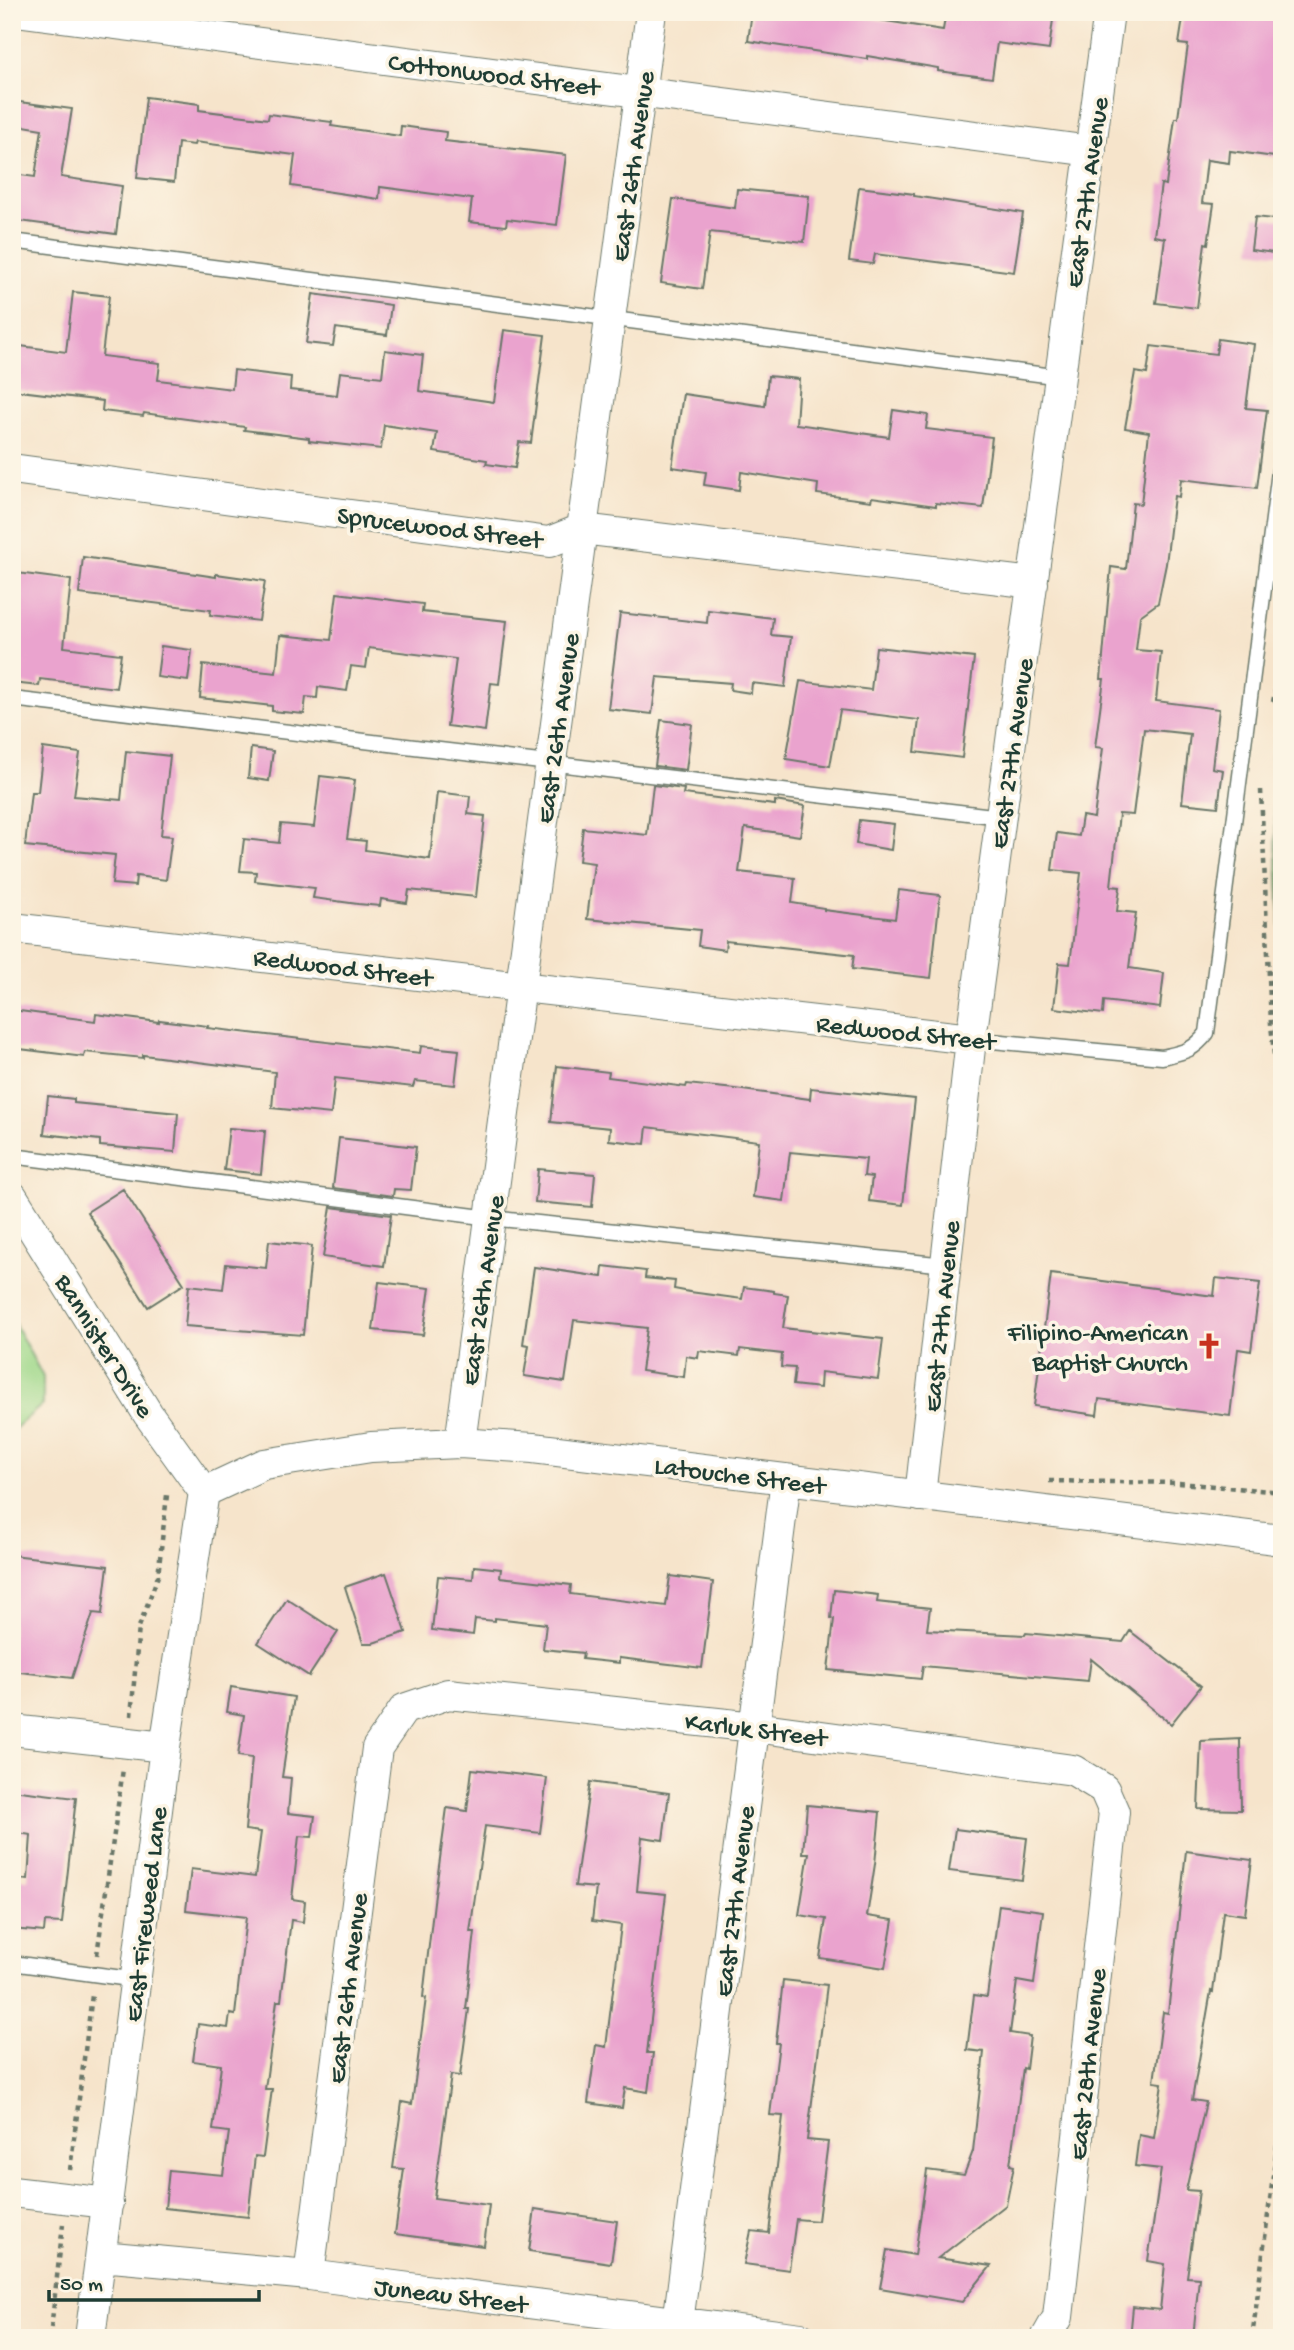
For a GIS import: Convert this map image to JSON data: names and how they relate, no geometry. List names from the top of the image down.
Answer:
{
  "streets": {
    "street": [
      "Cottonwood Street",
      "East 26th Avenue",
      "East 27th Avenue",
      "Sprucewood Street",
      "Redwood Street",
      "Bannister Drive",
      "Latouche Street",
      "Karluk Street",
      "East Fireweed Lane",
      "East 28th Avenue",
      "Juneau Street"
    ]
  },
  "crossings": [
    ["Cottonwood Street", "East 26th Avenue"],
    ["Cottonwood Street", "East 27th Avenue"],
    ["East 26th Avenue", "Sprucewood Street"],
    ["East 26th Avenue", "Redwood Street"],
    ["East 26th Avenue", "Latouche Street"],
    ["East 26th Avenue", "Karluk Street"],
    ["East 26th Avenue", "Juneau Street"],
    ["East 27th Avenue", "Sprucewood Street"],
    ["East 27th Avenue", "Redwood Street"],
    ["East 27th Avenue", "Latouche Street"],
    ["East 27th Avenue", "Karluk Street"],
    ["East 27th Avenue", "Juneau Street"],
    ["Bannister Drive", "Latouche Street"],
    ["Bannister Drive", "East Fireweed Lane"],
    ["Latouche Street", "East Fireweed Lane"],
    ["Karluk Street", "East 28th Avenue"],
    ["East Fireweed Lane", "Juneau Street"]
  ],
  "places": {
    "church": ["Filipino-American Baptist Church"]
  },
  "scale_bar": "50 m"
}
